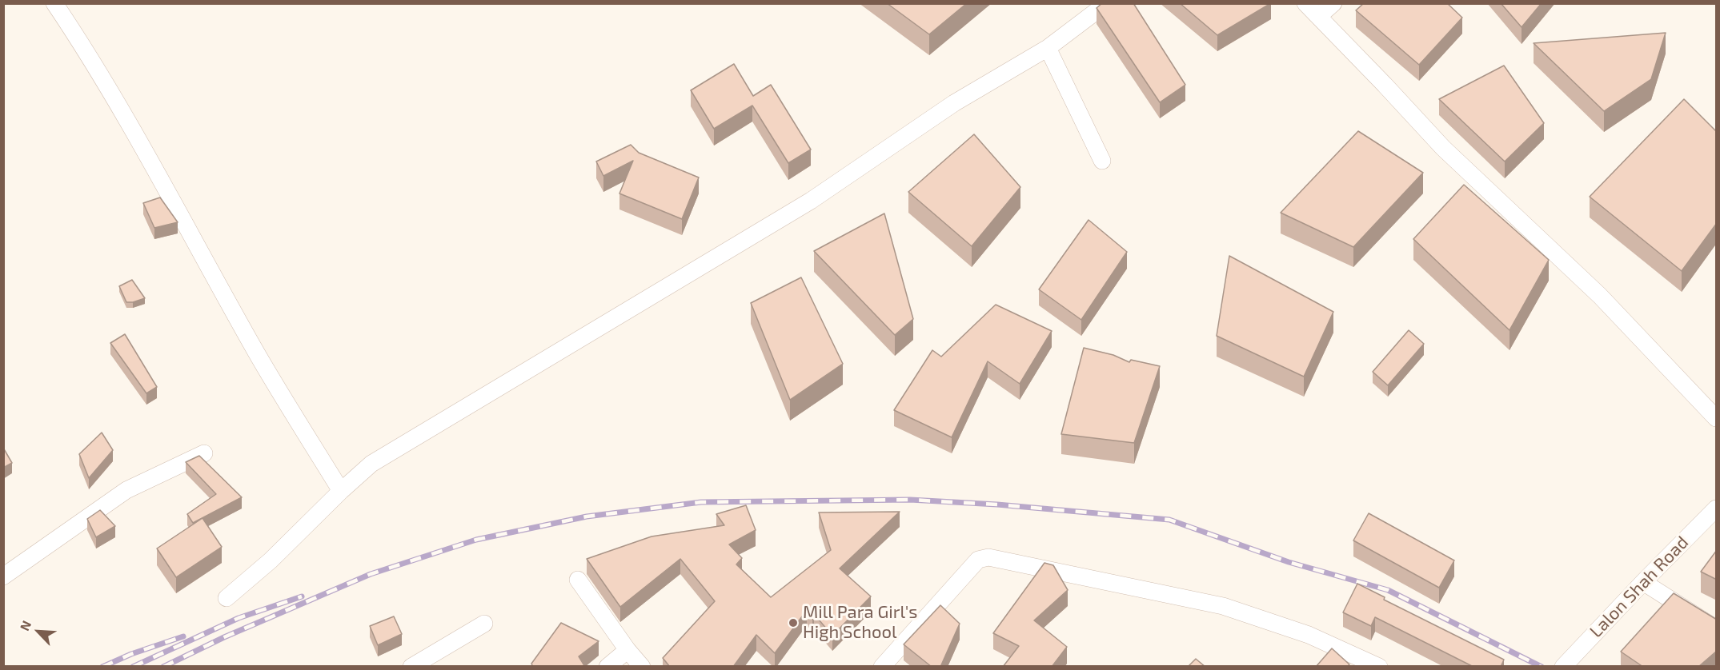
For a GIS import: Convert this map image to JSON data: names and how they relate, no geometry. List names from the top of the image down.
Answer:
{
  "streets": {
    "street": ["Lalon Shah Road"]
  },
  "places": ["Mill Para Girl's High School"],
  "north": "top left"
}
